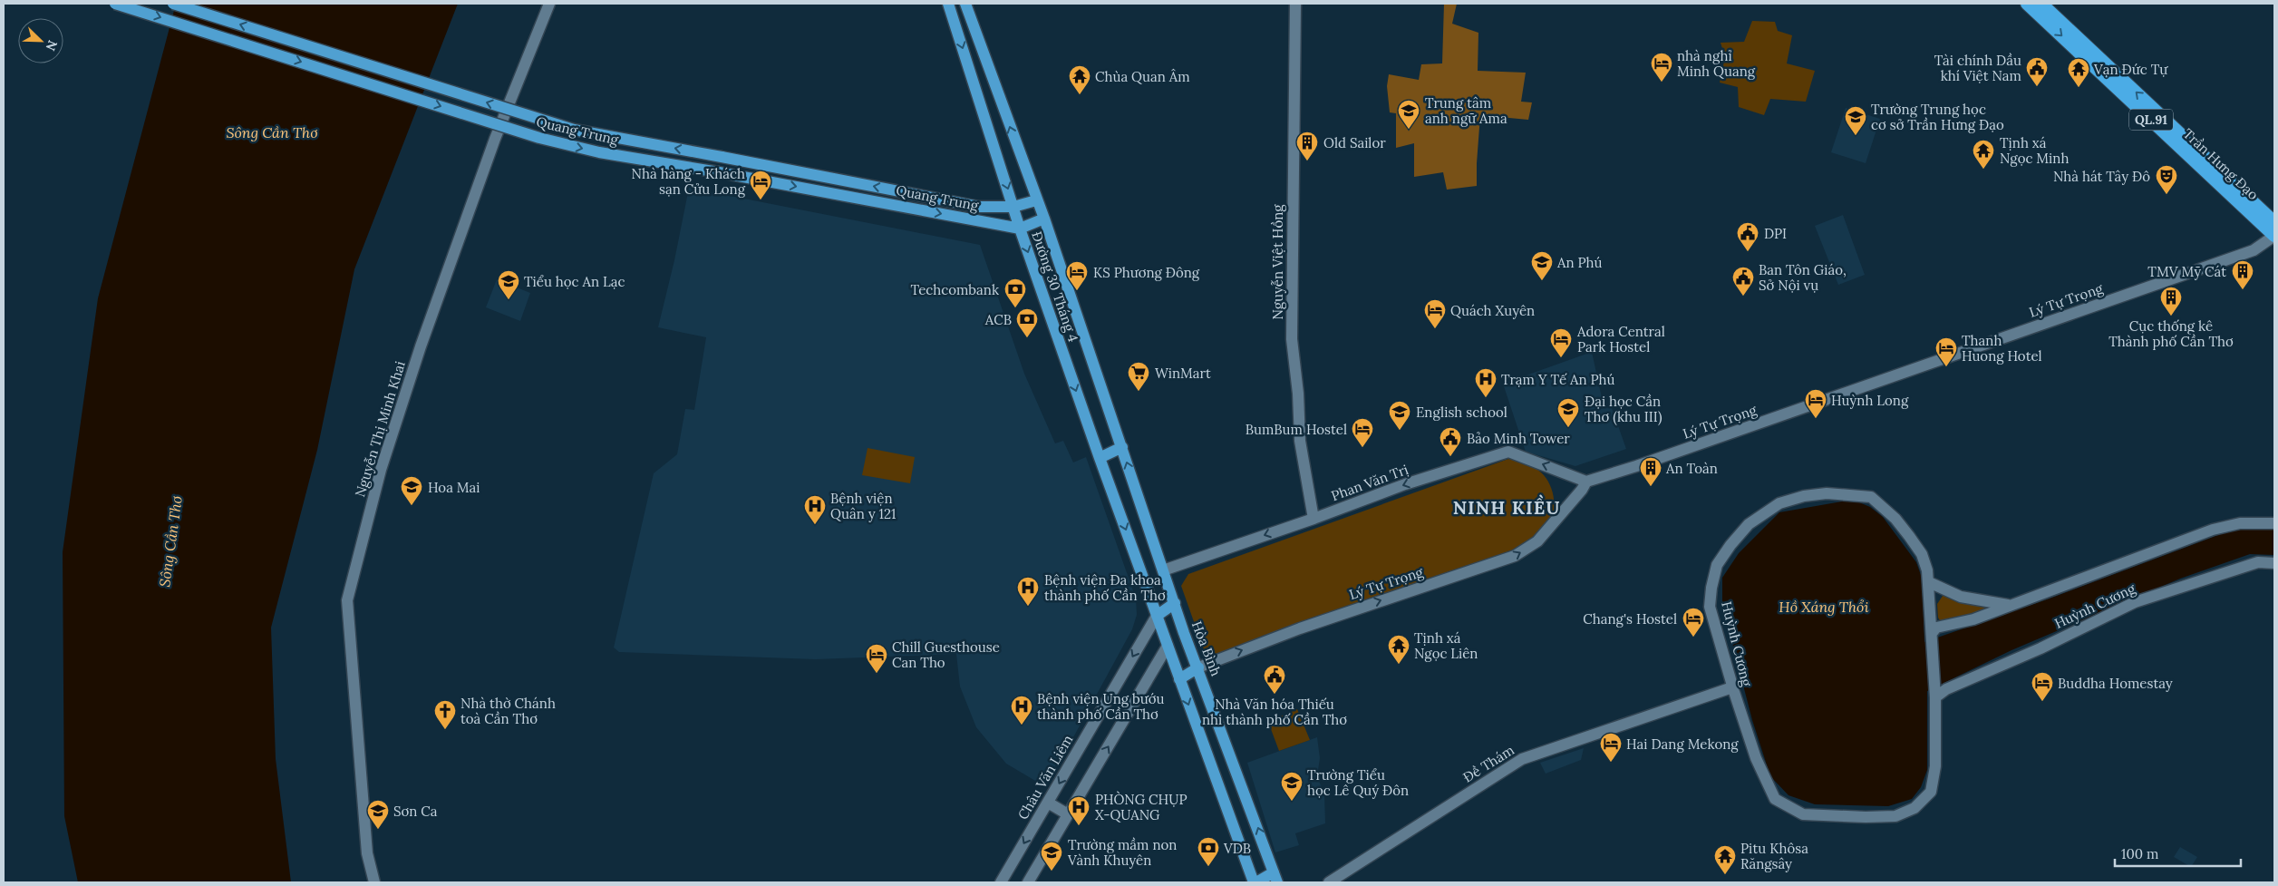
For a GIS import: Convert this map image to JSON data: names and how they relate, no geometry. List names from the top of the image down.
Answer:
{
  "streets": {
    "highway": ["QL.91", "Trần Hưng Đạo"],
    "main road": ["Quang Trung", "Đường 30 Tháng 4", "Hòa Bình"],
    "street": [
      "Nguyễn Việt Hồng",
      "Lý Tự Trọng",
      "Nguyễn Thị Minh Khai",
      "Phan Văn Trị",
      "Huỳnh Cương",
      "Đề Thám",
      "Châu Văn Liêm"
    ]
  },
  "crossings": [
    ["Quang Trung", "Đường 30 Tháng 4"],
    ["Trần Hưng Đạo", "Lý Tự Trọng"],
    ["Nguyễn Việt Hồng", "Phan Văn Trị"],
    ["Đường 30 Tháng 4", "Hòa Bình"],
    ["Lý Tự Trọng", "Phan Văn Trị"],
    ["Lý Tự Trọng", "Hòa Bình"],
    ["Phan Văn Trị", "Hòa Bình"],
    ["Huỳnh Cương", "Đề Thám"]
  ],
  "one_way": ["Lý Tự Trọng", "Phan Văn Trị"],
  "districts": ["NINH KIỀU"],
  "water": ["Sông Cần Thơ", "Hồ Xáng Thổi"],
  "places": {
    "hotel": [
      "nhà nghỉ Minh Quang",
      "Nhà hàng - Khách sạn Cửu Long",
      "KS Phương Đông",
      "Quách Xuyên",
      "Adora Central Park Hostel",
      "Thanh Huong Hotel",
      "Huỳnh Long",
      "BumBum Hostel",
      "Chang's Hostel",
      "Chill Guesthouse Can Tho",
      "Buddha Homestay",
      "Hai Dang Mekong"
    ],
    "public building": [
      "Tài chính Dầu khí Việt Nam",
      "DPI",
      "Ban Tôn Giáo, Sở Nội vụ",
      "Bảo Minh Tower",
      "Nhà Văn hóa Thiếu nhi thành phố Cần Thơ"
    ],
    "temple": [
      "Vạn Đức Tự",
      "Chùa Quan Âm",
      "Tịnh xá Ngọc Minh",
      "Tịnh xá Ngọc Liên",
      "Pitu Khôsa Răngsây"
    ],
    "school or university": [
      "Trung tâm anh ngữ Ama",
      "Trường Trung học cơ sở Trần Hưng Đạo",
      "An Phú",
      "Tiểu học An Lạc",
      "Đại học Cần Thơ (khu III)",
      "English school",
      "Hoa Mai",
      "Trường Tiểu học Lê Quý Đôn",
      "Sơn Ca",
      "Trường mầm non Vành Khuyên"
    ],
    "building": [
      "Old Sailor",
      "TMV Mỹ Cát",
      "Cục thống kê Thành phố Cần Thơ",
      "An Toàn"
    ],
    "theatre": ["Nhà hát Tây Đô"],
    "bank": ["Techcombank", "ACB", "VDB"],
    "supermarket": ["WinMart"],
    "hospital": [
      "Trạm Y Tế An Phú",
      "Bệnh viện Quân y 121",
      "Bệnh viện Đa khoa thành phố Cần Thơ",
      "Bệnh viện Ung bướu thành phố Cần Thơ",
      "PHÒNG CHỤP X-QUANG"
    ],
    "church": ["Nhà thờ Chánh toà Cần Thơ"]
  },
  "scale_bar": "100 m",
  "north": "bottom right"
}
